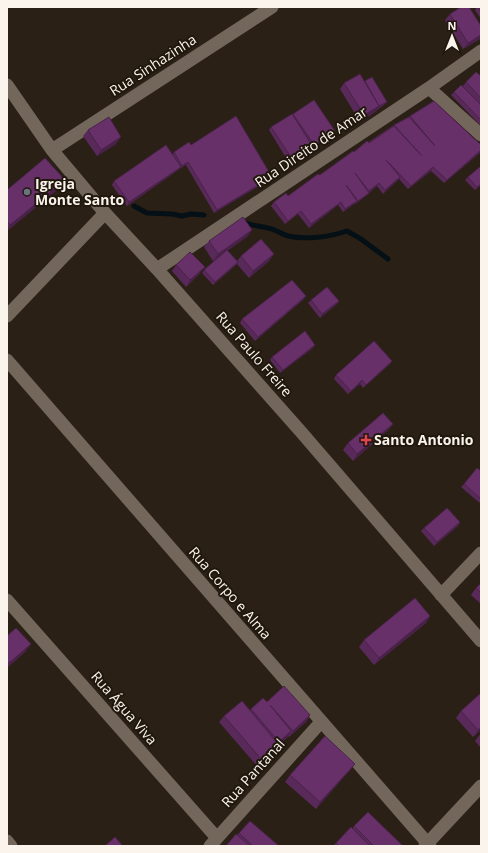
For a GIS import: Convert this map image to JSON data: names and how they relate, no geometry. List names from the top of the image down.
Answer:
{
  "streets": {
    "street": [
      "Rua Sinhazinha",
      "Rua Direito de Amar",
      "Rua Paulo Freire",
      "Rua Corpo e Alma",
      "Rua Água Viva",
      "Rua Pantanal"
    ]
  },
  "crossings": [
    ["Rua Sinhazinha", "Rua Paulo Freire"],
    ["Rua Direito de Amar", "Rua Paulo Freire"],
    ["Rua Corpo e Alma", "Rua Pantanal"],
    ["Rua Água Viva", "Rua Pantanal"]
  ],
  "places": {
    "other": ["Igreja Monte Santo"],
    "health": ["Santo Antonio"]
  },
  "north": "top"
}
